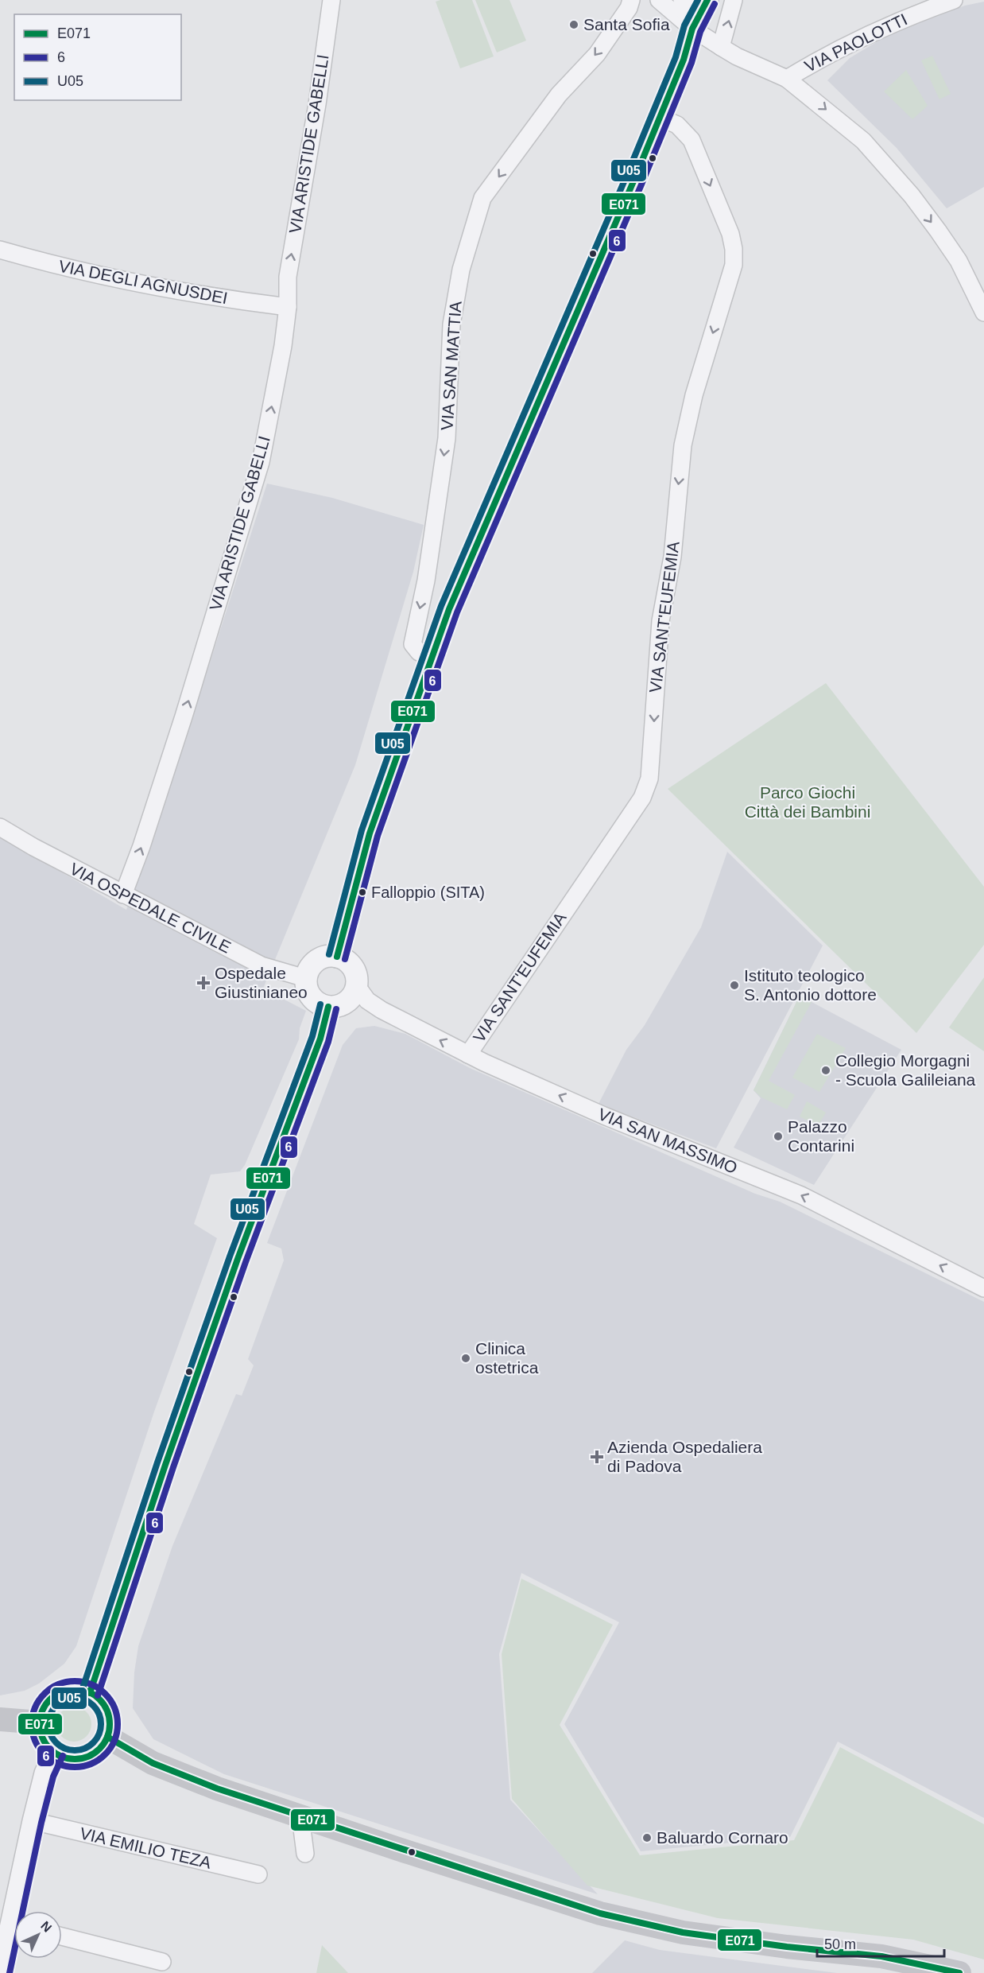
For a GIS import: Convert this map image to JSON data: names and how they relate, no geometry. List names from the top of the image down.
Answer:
{
  "streets": {
    "street": [
      "VIA PAOLOTTI",
      "VIA ARISTIDE GABELLI",
      "VIA DEGLI AGNUSDEI",
      "VIA SAN MATTIA",
      "VIA SANT'EUFEMIA",
      "VIA OSPEDALE CIVILE",
      "VIA SAN MASSIMO",
      "VIA EMILIO TEZA"
    ]
  },
  "crossings": [
    ["VIA ARISTIDE GABELLI", "VIA DEGLI AGNUSDEI"],
    ["VIA ARISTIDE GABELLI", "VIA OSPEDALE CIVILE"],
    ["VIA SANT'EUFEMIA", "VIA SAN MASSIMO"],
    ["VIA OSPEDALE CIVILE", "VIA SAN MASSIMO"]
  ],
  "one_way": ["VIA ARISTIDE GABELLI", "VIA SANT'EUFEMIA", "VIA SAN MASSIMO"],
  "parks": ["Parco Giochi Città dei Bambini"],
  "places": {
    "other": [
      "Santa Sofia",
      "Falloppio (SITA)",
      "Istituto teologico S. Antonio dottore",
      "Collegio Morgagni - Scuola Galileiana",
      "Palazzo Contarini",
      "Clinica ostetrica",
      "Baluardo Cornaro"
    ],
    "health": ["Ospedale Giustinianeo", "Azienda Ospedaliera di Padova"]
  },
  "lines": ["transit line E071", "transit line U05", "transit line 6"],
  "legend": ["E071", "6", "U05"],
  "scale_bar": "50 m",
  "north": "top right"
}
